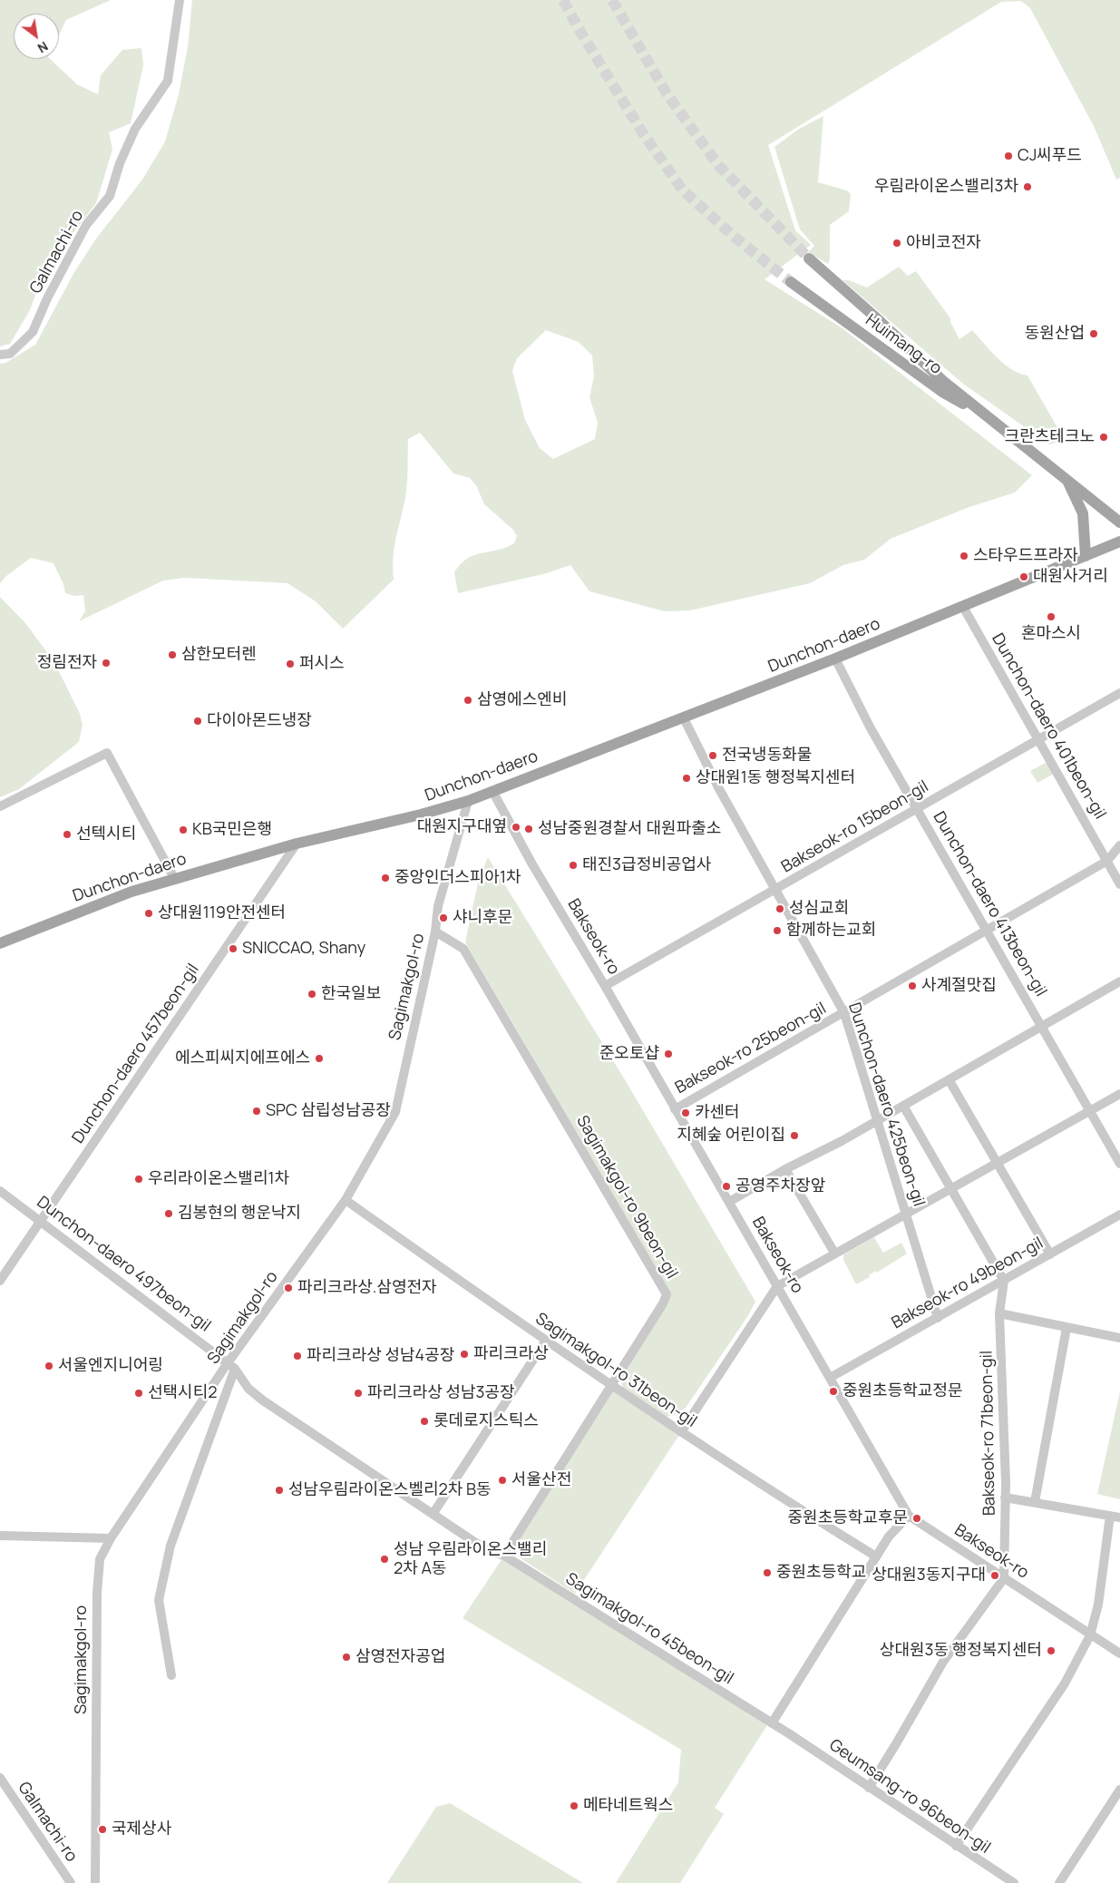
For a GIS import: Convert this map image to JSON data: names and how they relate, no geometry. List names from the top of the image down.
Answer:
{
  "streets": {
    "main road": ["Huimang-ro", "Dunchon-daero"],
    "street": [
      "Galmachi-ro",
      "Dunchon-daero 401beon-gil",
      "Bakseok-ro 15beon-gil",
      "Dunchon-daero 413beon-gil",
      "Bakseok-ro",
      "Sagimakgol-ro",
      "Bakseok-ro 25beon-gil",
      "Dunchon-daero 457beon-gil",
      "Dunchon-daero 425beon-gil",
      "Sagimakgol-ro 9beon-gil",
      "Dunchon-daero 497beon-gil",
      "Bakseok-ro 49beon-gil",
      "Sagimakgol-ro 31beon-gil",
      "Bakseok-ro 71beon-gil",
      "Sagimakgol-ro 45beon-gil",
      "Geumsang-ro 96beon-gil"
    ]
  },
  "crossings": [
    ["Dunchon-daero", "Dunchon-daero 401beon-gil"],
    ["Dunchon-daero", "Dunchon-daero 413beon-gil"],
    ["Dunchon-daero", "Bakseok-ro"],
    ["Dunchon-daero", "Sagimakgol-ro"],
    ["Dunchon-daero", "Dunchon-daero 457beon-gil"],
    ["Dunchon-daero", "Dunchon-daero 425beon-gil"],
    ["Dunchon-daero 401beon-gil", "Bakseok-ro 15beon-gil"],
    ["Dunchon-daero 401beon-gil", "Bakseok-ro 25beon-gil"],
    ["Bakseok-ro 15beon-gil", "Dunchon-daero 413beon-gil"],
    ["Bakseok-ro 15beon-gil", "Bakseok-ro"],
    ["Bakseok-ro 15beon-gil", "Dunchon-daero 425beon-gil"],
    ["Dunchon-daero 413beon-gil", "Bakseok-ro 25beon-gil"],
    ["Bakseok-ro", "Bakseok-ro 25beon-gil"],
    ["Bakseok-ro", "Bakseok-ro 49beon-gil"],
    ["Bakseok-ro", "Bakseok-ro 71beon-gil"],
    ["Sagimakgol-ro", "Sagimakgol-ro 9beon-gil"],
    ["Sagimakgol-ro", "Dunchon-daero 497beon-gil"],
    ["Sagimakgol-ro", "Sagimakgol-ro 31beon-gil"],
    ["Sagimakgol-ro", "Sagimakgol-ro 45beon-gil"],
    ["Bakseok-ro 25beon-gil", "Dunchon-daero 425beon-gil"],
    ["Dunchon-daero 457beon-gil", "Dunchon-daero 497beon-gil"],
    ["Dunchon-daero 425beon-gil", "Bakseok-ro 49beon-gil"],
    ["Sagimakgol-ro 9beon-gil", "Sagimakgol-ro 31beon-gil"],
    ["Sagimakgol-ro 9beon-gil", "Sagimakgol-ro 45beon-gil"],
    ["Dunchon-daero 497beon-gil", "Sagimakgol-ro 45beon-gil"],
    ["Bakseok-ro 49beon-gil", "Bakseok-ro 71beon-gil"],
    ["Sagimakgol-ro 45beon-gil", "Geumsang-ro 96beon-gil"]
  ],
  "places": [
    "CJ씨푸드",
    "우림라이온스밸리3차",
    "아비코전자",
    "동원산업",
    "크란츠테크노",
    "스타우드프라자",
    "대원사거리",
    "혼마스시",
    "삼한모터렌",
    "정림전자",
    "퍼시스",
    "삼영에스엔비",
    "다이아몬드냉장",
    "전국냉동화물",
    "상대원1동 행정복지센터",
    "대원지구대옆",
    "성남중원경찰서 대원파출소",
    "KB국민은행",
    "선텍시티",
    "태진3급정비공업사",
    "중앙인더스피아1차",
    "성심교회",
    "상대원119안전센터",
    "샤니후문",
    "함께하는교회",
    "SNICCAO, Shany",
    "사계절맛집",
    "한국일보",
    "준오토샵",
    "에스피씨지에프에스",
    "SPC 삼립성남공장",
    "카센터",
    "지혜숲 어린이집",
    "우리라이온스밸리1차",
    "공영주차장앞",
    "김봉현의 행운낙지",
    "파리크라상.삼영전자",
    "파리크라상",
    "파리크라상 성남4공장",
    "서울엔지니어링",
    "중원초등학교정문",
    "선택시티2",
    "파리크라상 성남3공장",
    "롯데로지스틱스",
    "서울산전",
    "성남우림라이온스벨리2차 B동",
    "중원초등학교후문",
    "성남 우림라이온스밸리 2차 A동",
    "중원초등학교",
    "상대원3동지구대",
    "상대원3동 행정복지센터",
    "삼영전자공업",
    "메타네트웍스",
    "국제상사"
  ],
  "north": "bottom right"
}
